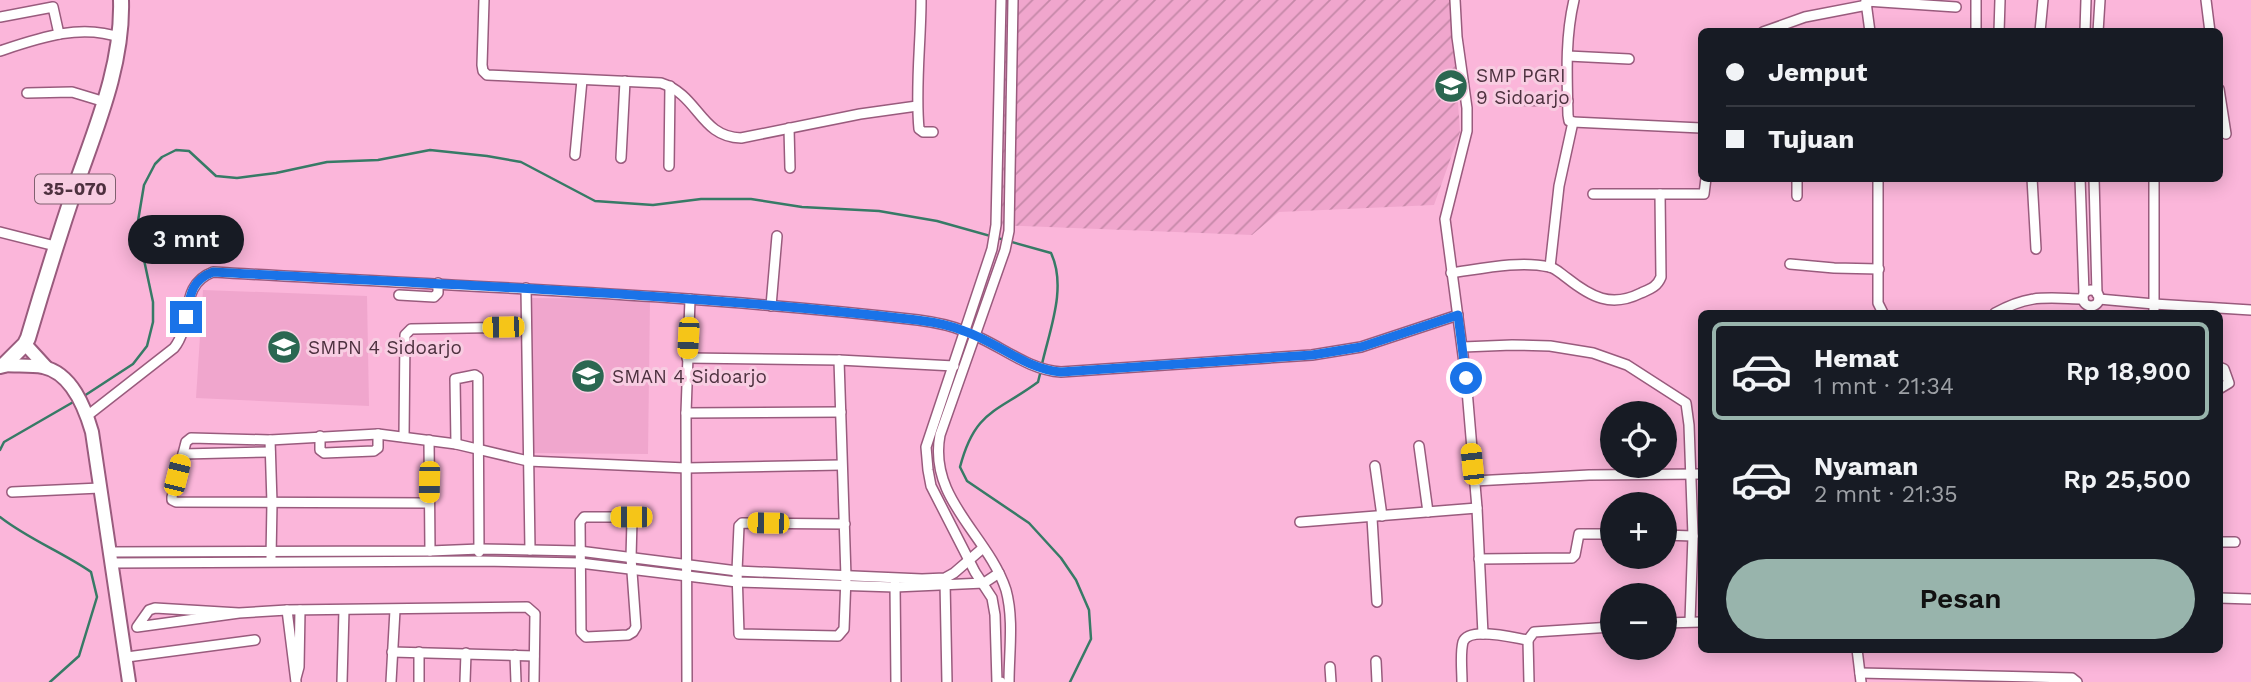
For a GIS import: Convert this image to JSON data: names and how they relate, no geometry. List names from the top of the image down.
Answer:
{
  "streets": {
    "main road": ["35-070"]
  },
  "places": {
    "school or university": ["SMP PGRI 9 Sidoarjo", "SMPN 4 Sidoarjo", "SMAN 4 Sidoarjo"]
  },
  "page": {
    "banner": ["Jemput", "Tujuan"],
    "bubble": "3 mnt",
    "list": [
      {
        "name": "Hemat",
        "note": "1 mnt · 21:34",
        "value": "Rp 18,900"
      },
      {
        "name": "Nyaman",
        "note": "2 mnt · 21:35",
        "value": "Rp 25,500"
      }
    ],
    "map_buttons": ["+", "−"],
    "buttons": "Pesan"
  }
}
